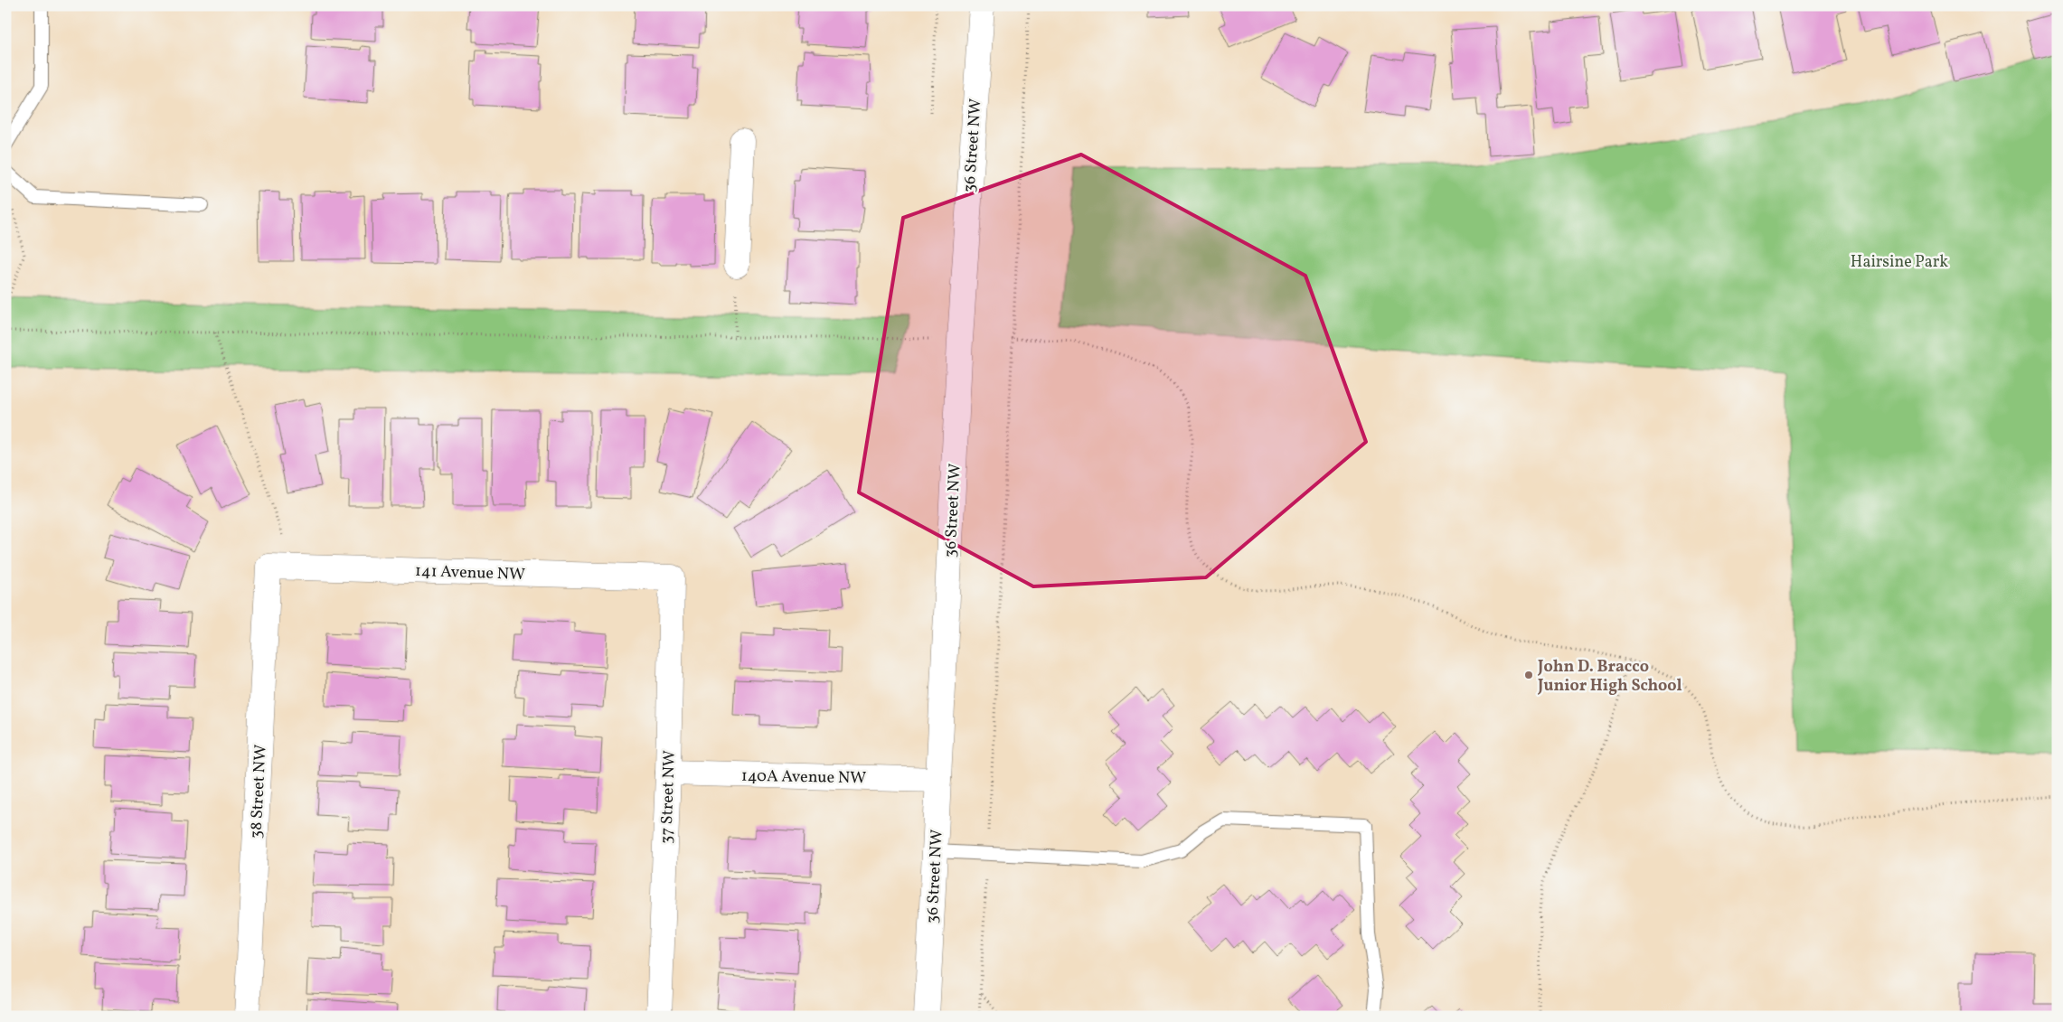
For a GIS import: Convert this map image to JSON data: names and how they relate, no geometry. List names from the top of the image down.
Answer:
{
  "streets": {
    "street": [
      "36 Street NW",
      "141 Avenue NW",
      "140A Avenue NW",
      "38 Street NW",
      "37 Street NW"
    ]
  },
  "crossings": [
    ["36 Street NW", "140A Avenue NW"],
    ["141 Avenue NW", "38 Street NW"],
    ["141 Avenue NW", "37 Street NW"],
    ["140A Avenue NW", "37 Street NW"]
  ],
  "parks": ["Hairsine Park"],
  "places": ["John D. Bracco Junior High School"]
}
